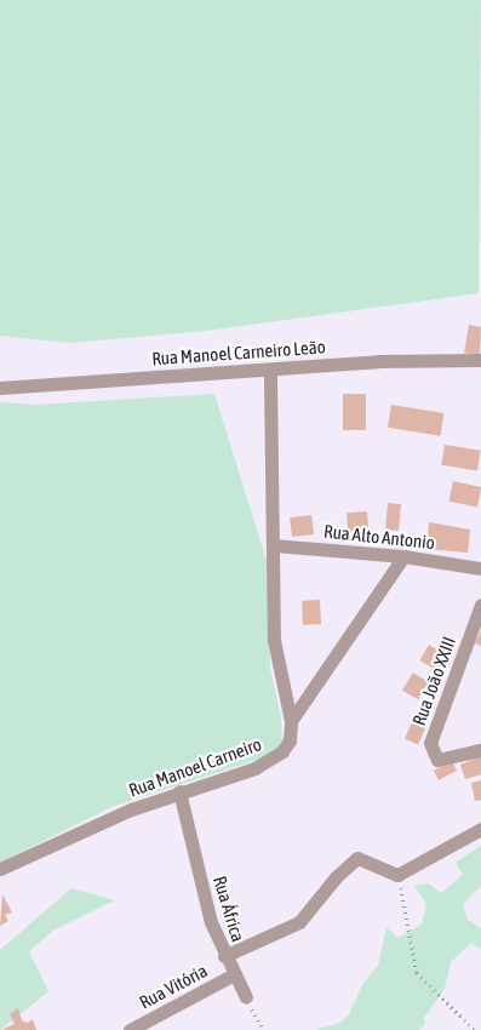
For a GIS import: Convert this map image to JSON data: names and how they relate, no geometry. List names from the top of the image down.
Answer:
{
  "streets": {
    "street": [
      "Rua Manoel Carneiro Leão",
      "Rua Alto Antonio",
      "Rua João XXIII",
      "Rua Manoel Carneiro",
      "Rua África",
      "Rua Vitória"
    ]
  },
  "crossings": [
    ["Rua Manoel Carneiro Leão", "Rua Manoel Carneiro"],
    ["Rua Alto Antonio", "Rua Manoel Carneiro"],
    ["Rua Manoel Carneiro", "Rua África"],
    ["Rua África", "Rua Vitória"]
  ]
}
